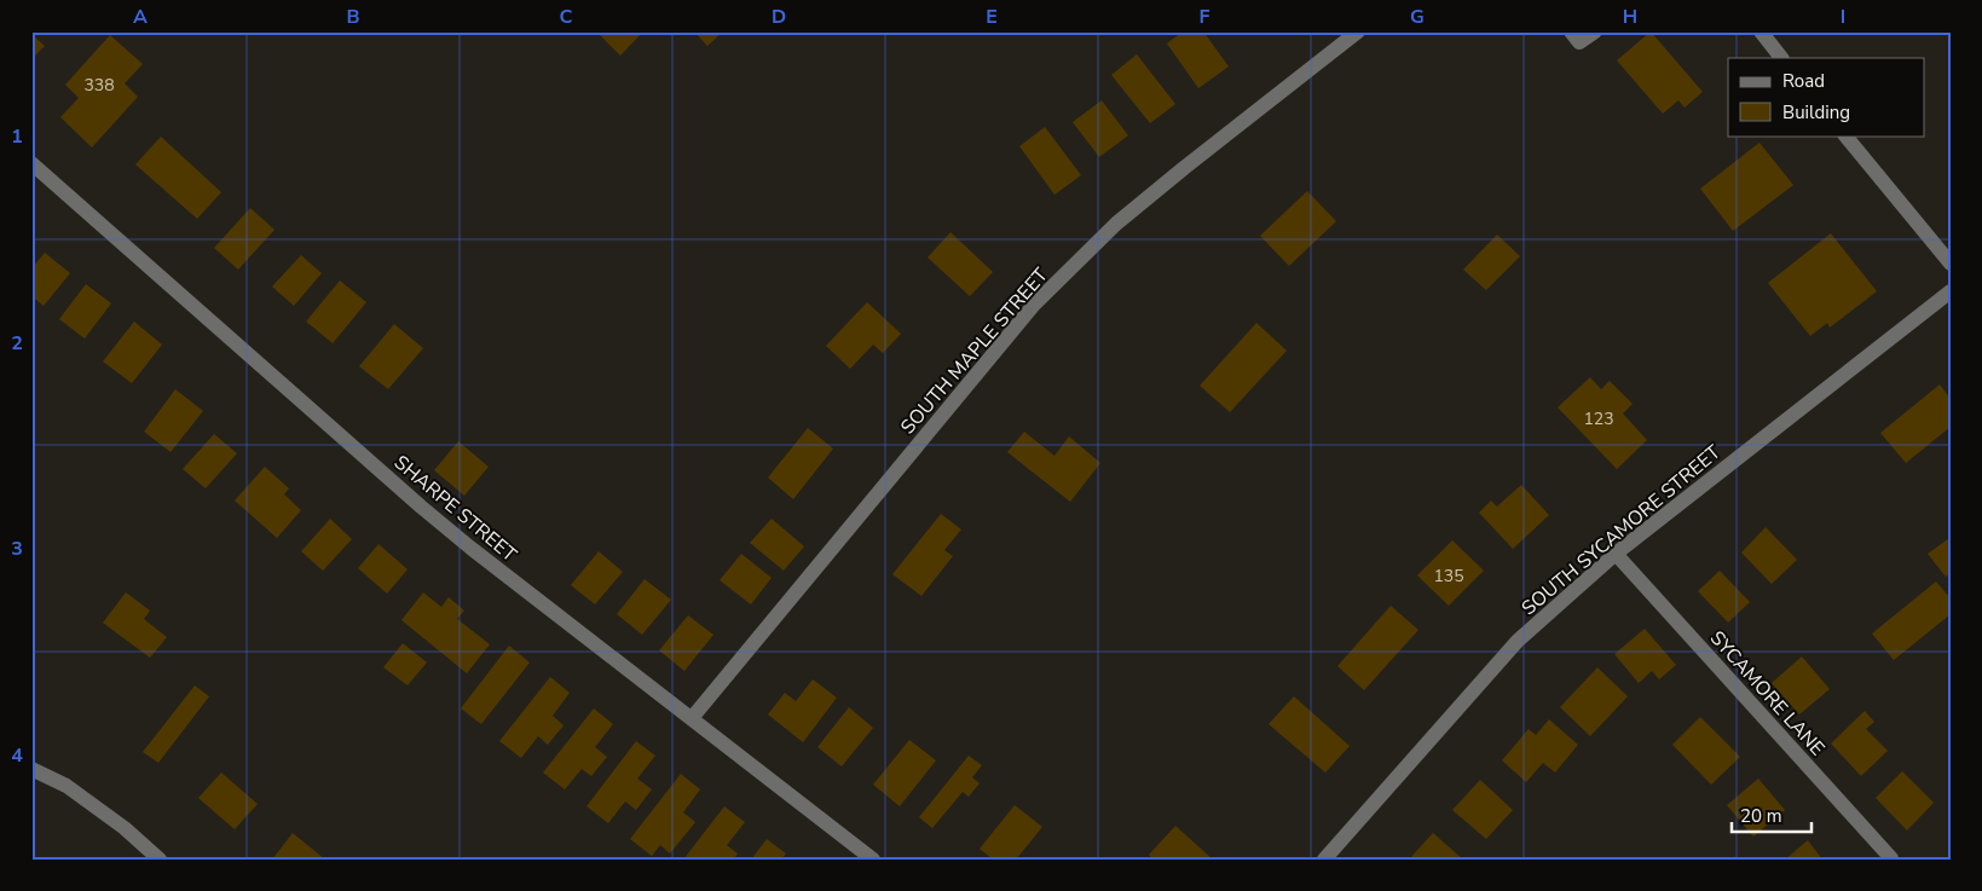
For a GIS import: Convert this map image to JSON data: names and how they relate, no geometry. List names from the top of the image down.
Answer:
{
  "streets": {
    "street": [
      "SOUTH MAPLE STREET",
      "SHARPE STREET",
      "SOUTH SYCAMORE STREET",
      "SYCAMORE LANE"
    ]
  },
  "crossings": [
    ["SOUTH MAPLE STREET", "SHARPE STREET"],
    ["SOUTH SYCAMORE STREET", "SYCAMORE LANE"]
  ],
  "house_numbers": ["338", "123", "135"],
  "legend": ["Road", "Building"],
  "scale_bar": "20 m",
  "grid": {
    "columns": [
      "A",
      "B",
      "C",
      "D",
      "E",
      "F",
      "G",
      "H",
      "I"
    ],
    "rows": [
      "1",
      "2",
      "3",
      "4"
    ]
  }
}
